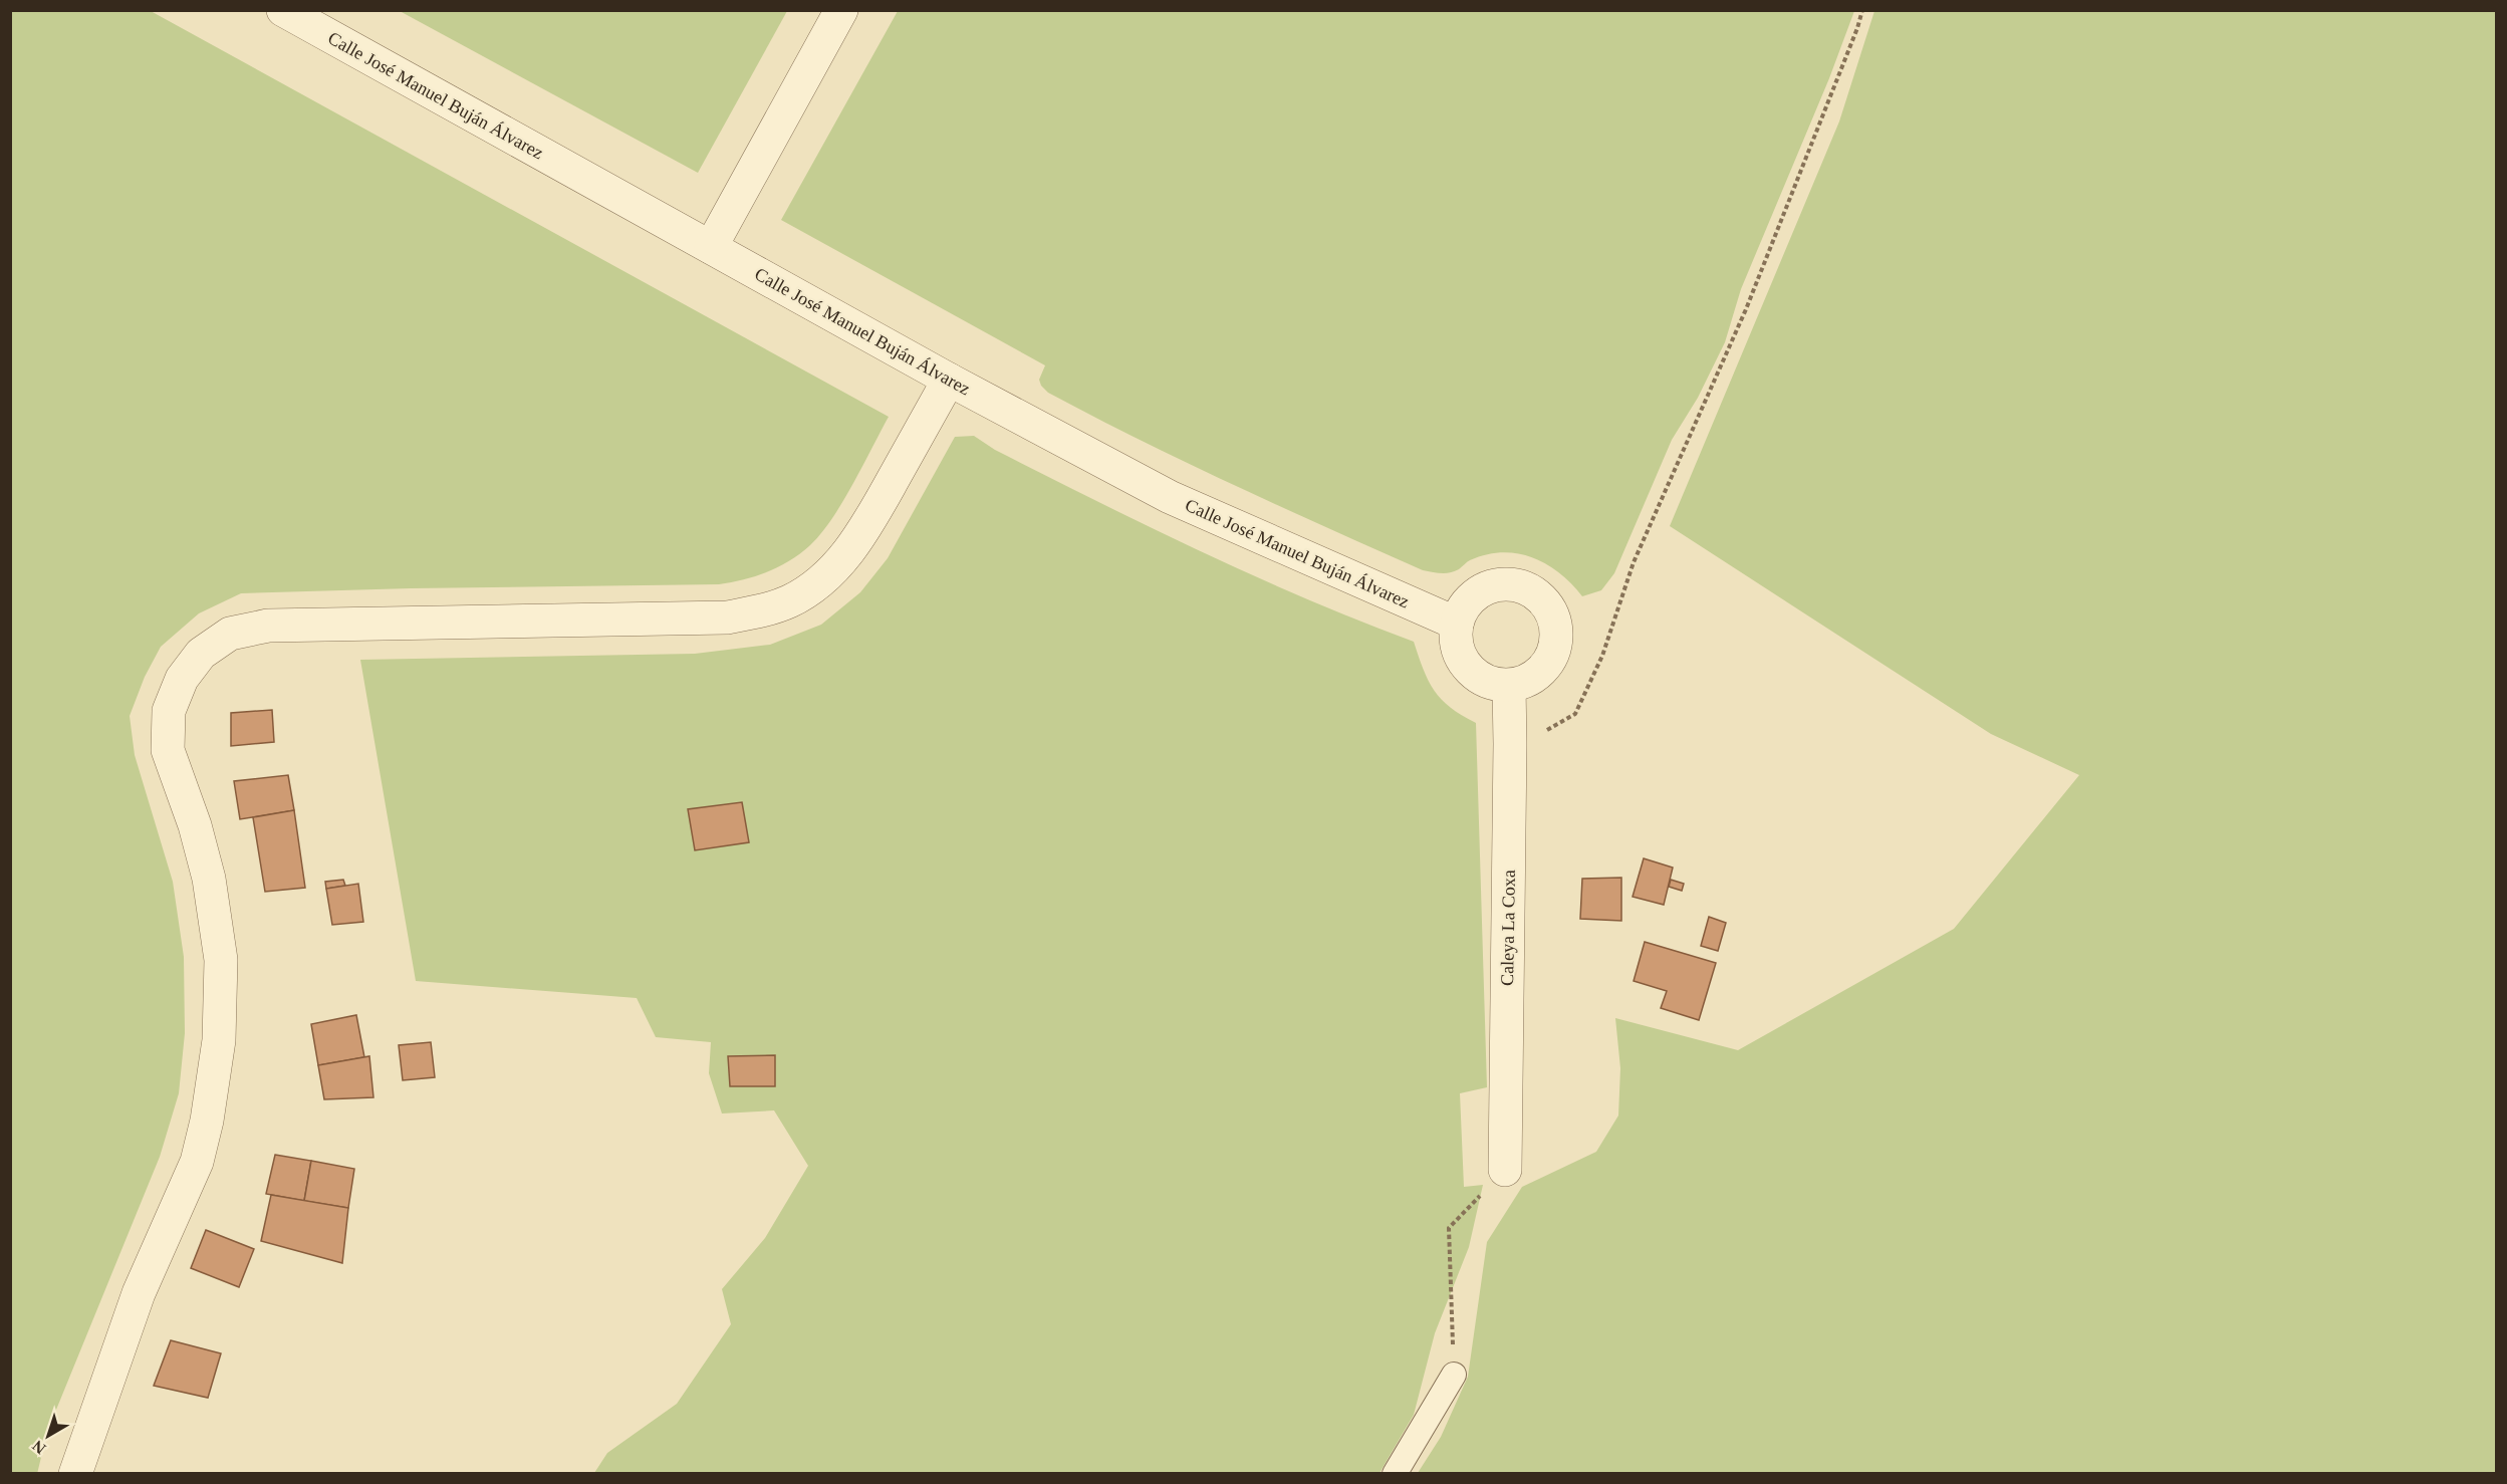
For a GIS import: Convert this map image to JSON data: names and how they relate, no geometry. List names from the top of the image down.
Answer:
{
  "streets": {
    "street": ["Calle José Manuel Buján Álvarez", "Caleya La Coxa"]
  },
  "crossings": [
    ["Calle José Manuel Buján Álvarez", "Caleya La Coxa"]
  ],
  "north": "bottom left"
}
